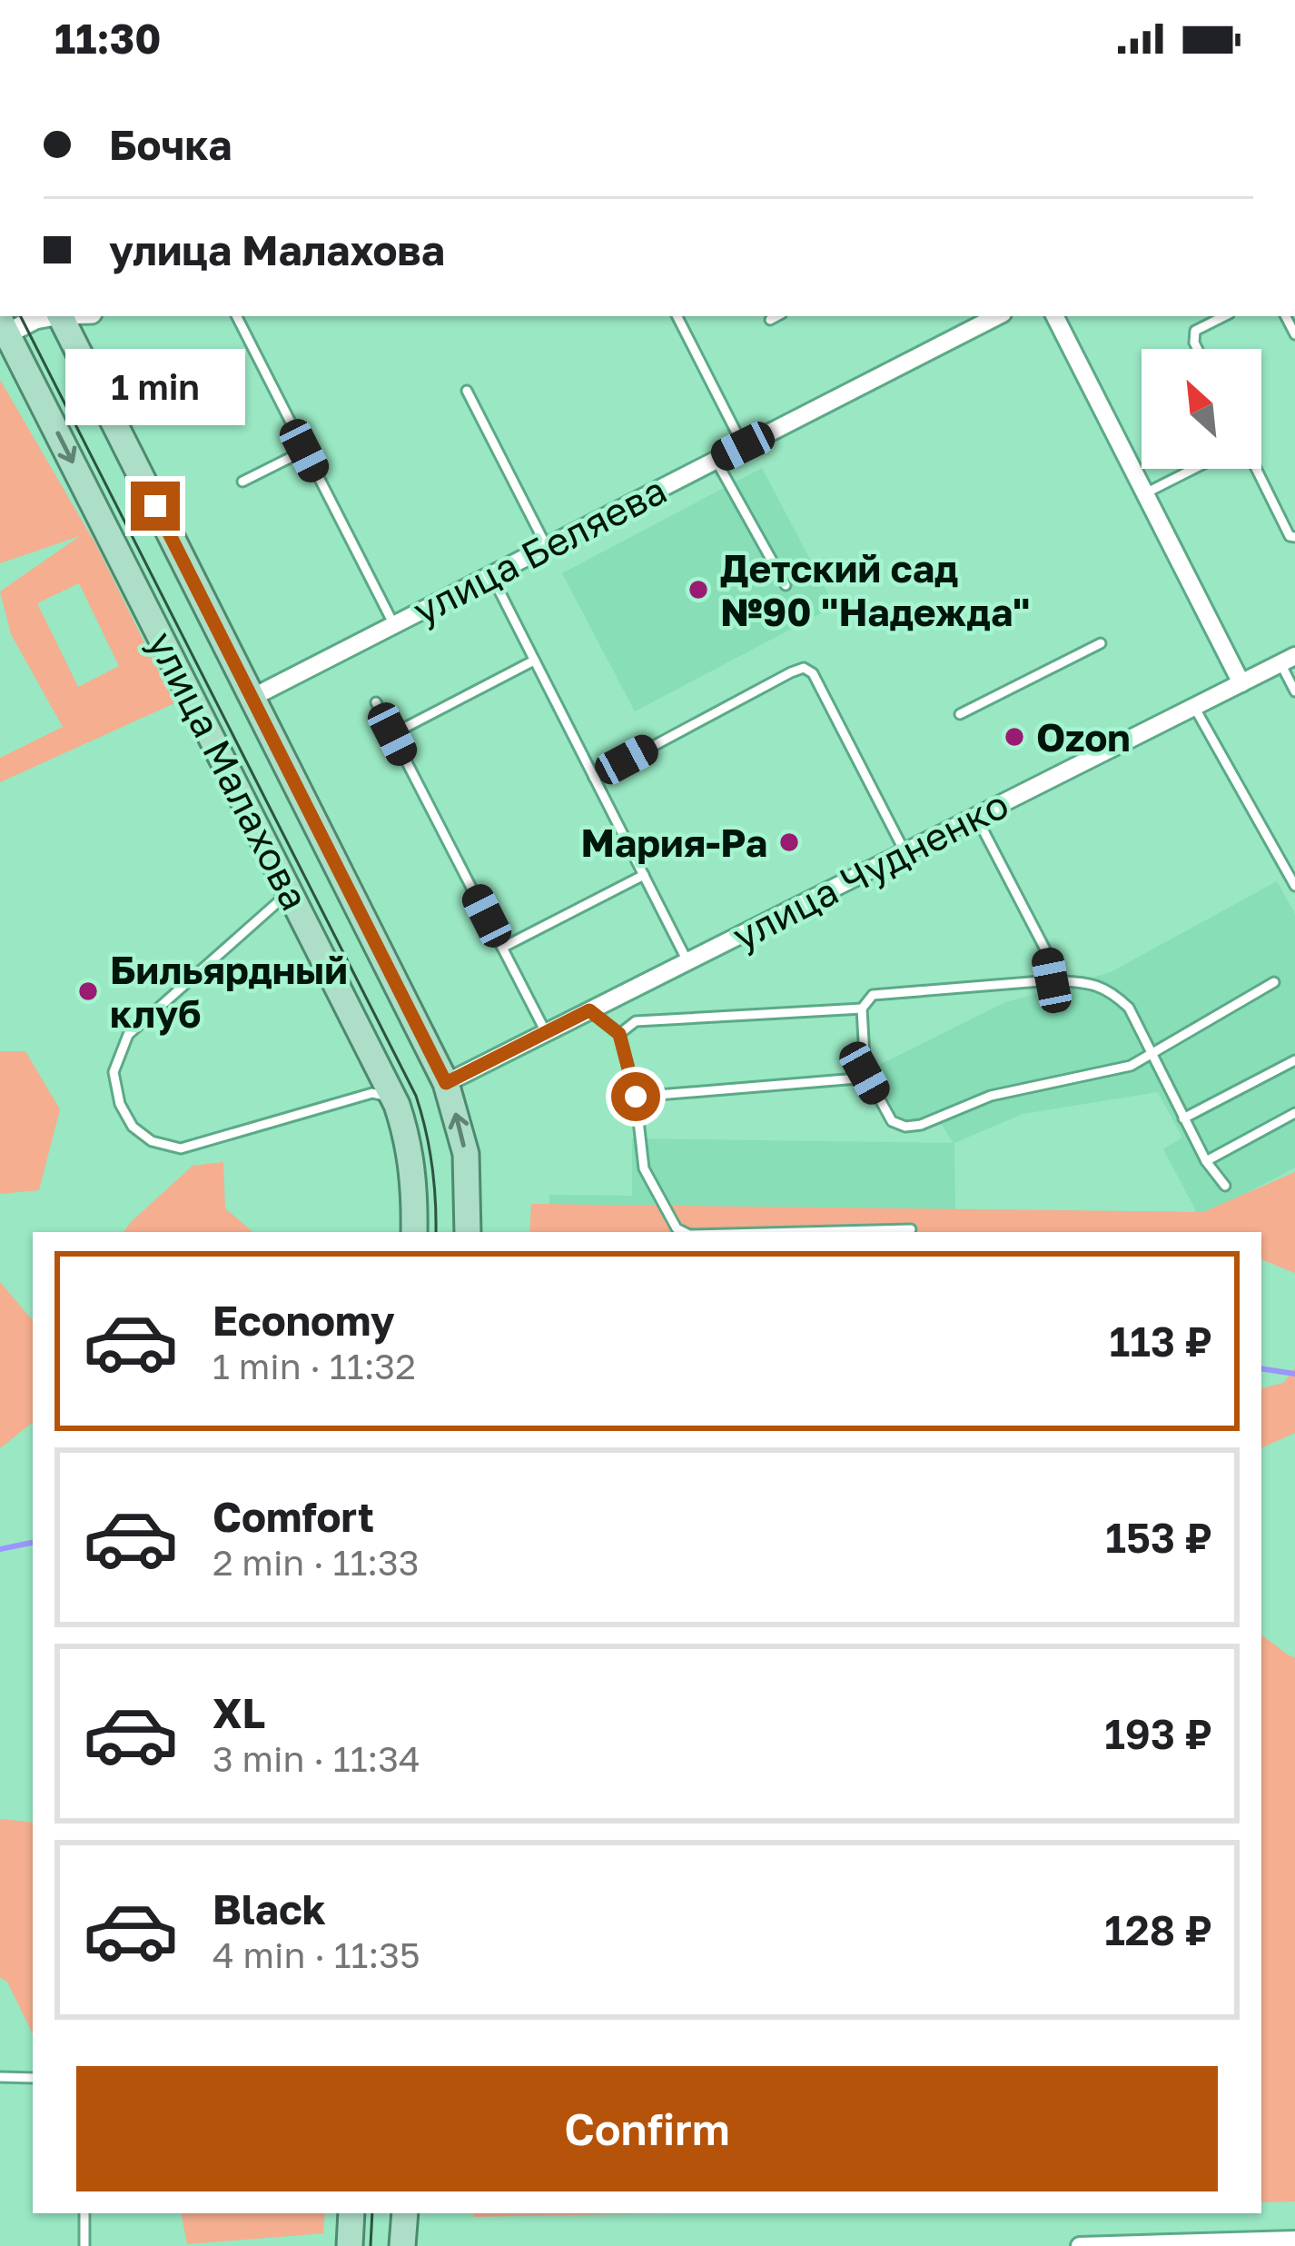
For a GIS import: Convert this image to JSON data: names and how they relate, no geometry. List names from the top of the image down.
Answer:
{
  "streets": {
    "main road": ["улица Малахова"],
    "street": ["улица Беляева", "улица Чудненко"]
  },
  "crossings": [
    ["улица Беляева", "улица Малахова"],
    ["улица Малахова", "улица Чудненко"]
  ],
  "places": [
    "Детский сад №90 \"Надежда\"",
    "Ozon",
    "Мария-Ра",
    "Бильярдный клуб"
  ],
  "north": "top left",
  "page": {
    "status": "11:30",
    "banner": ["Бочка", "улица Малахова"],
    "bubble": "1 min",
    "list": [
      {
        "name": "Economy",
        "note": "1 min · 11:32",
        "value": "113 ₽"
      },
      {
        "name": "Comfort",
        "note": "2 min · 11:33",
        "value": "153 ₽"
      },
      {
        "name": "XL",
        "note": "3 min · 11:34",
        "value": "193 ₽"
      },
      {
        "name": "Black",
        "note": "4 min · 11:35",
        "value": "128 ₽"
      }
    ],
    "buttons": "Confirm"
  }
}
